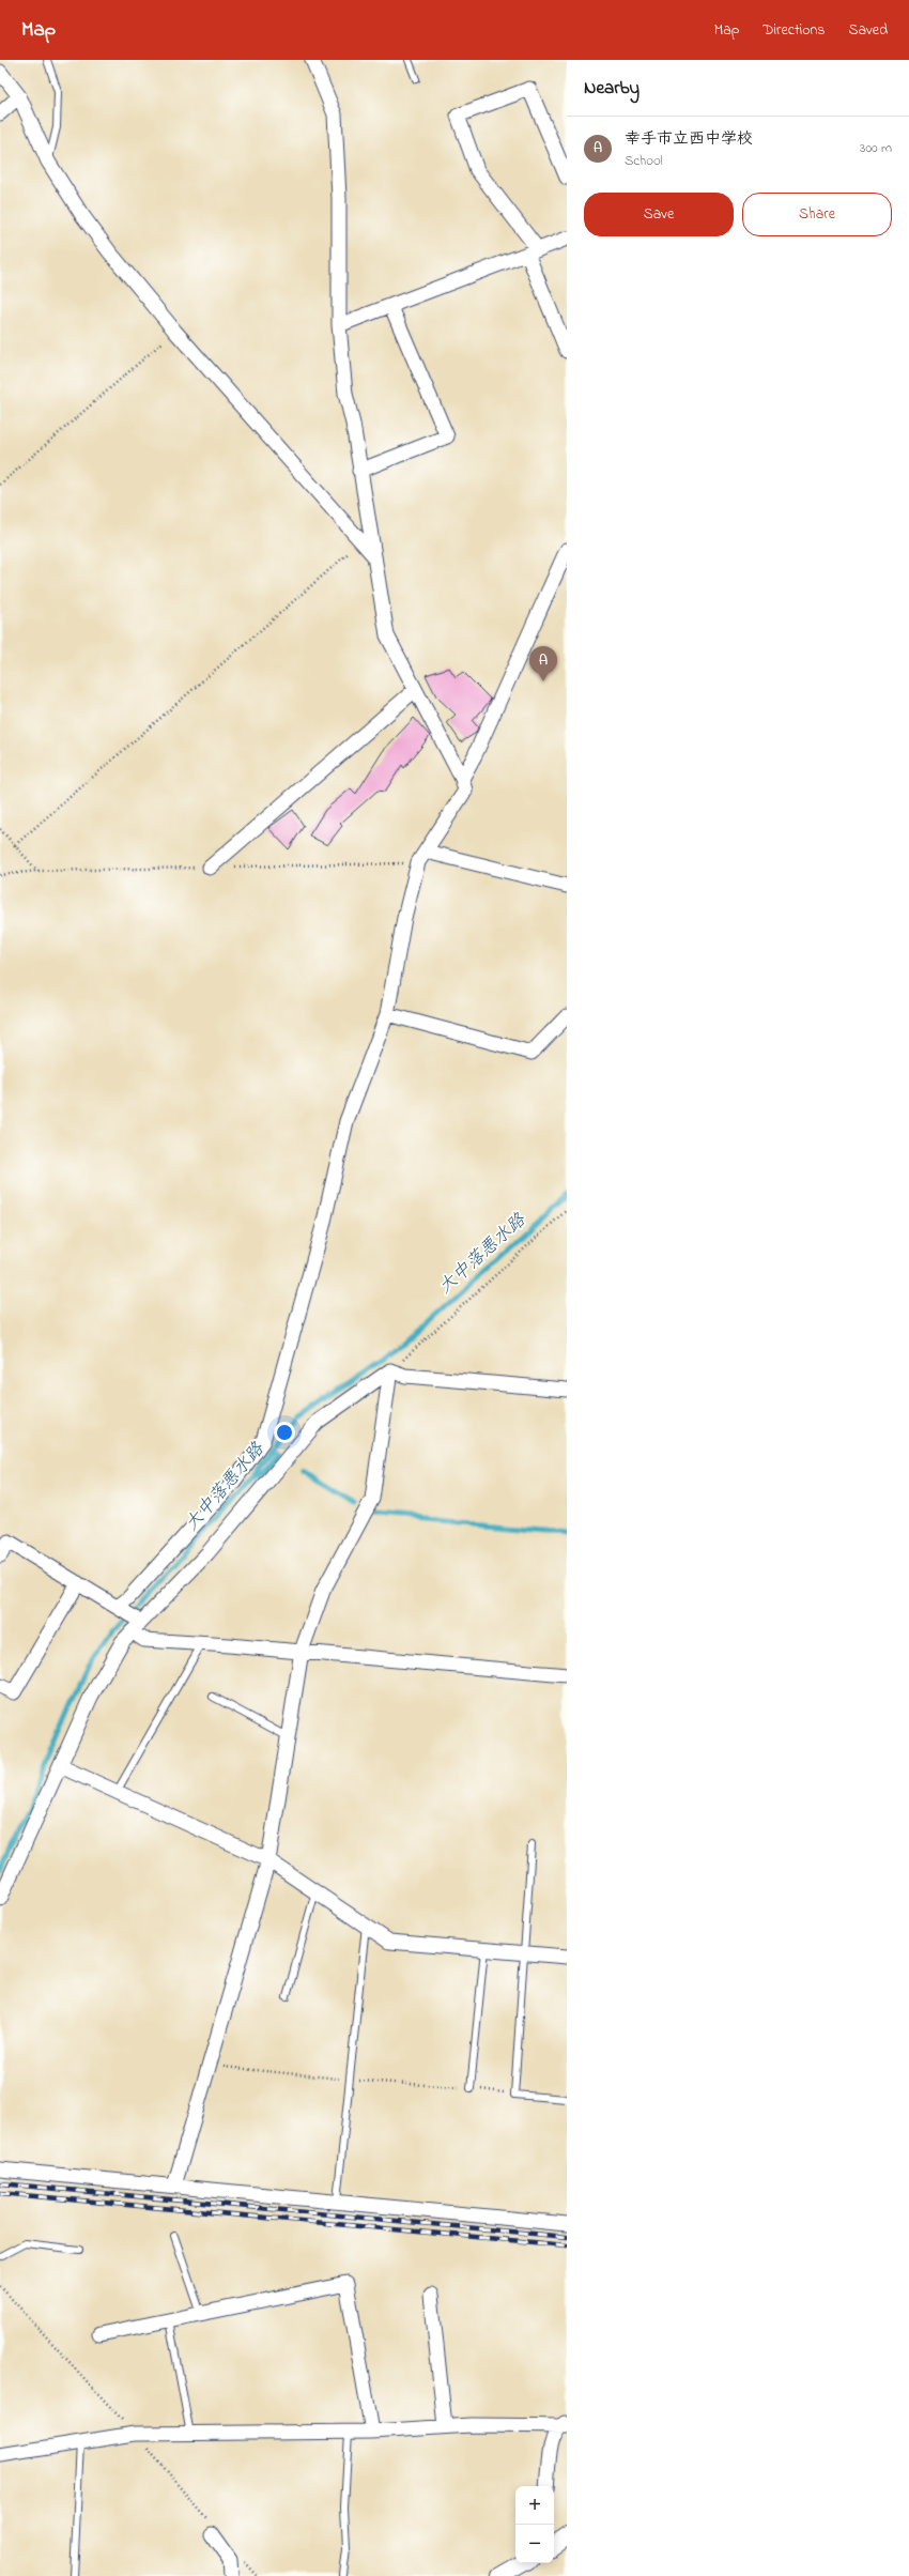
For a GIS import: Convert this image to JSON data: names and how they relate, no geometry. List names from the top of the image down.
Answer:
{
  "water": ["大中落悪水路"],
  "page": {
    "header": "Map",
    "nav": ["Map", "Directions", "Saved"],
    "heading": "Nearby",
    "list": [
      {
        "mark": "A",
        "name": "幸手市立西中学校",
        "note": "School",
        "value": "300 m"
      }
    ],
    "buttons": ["Save", "Share"],
    "pins": "A",
    "map_buttons": ["+", "−"]
  }
}
